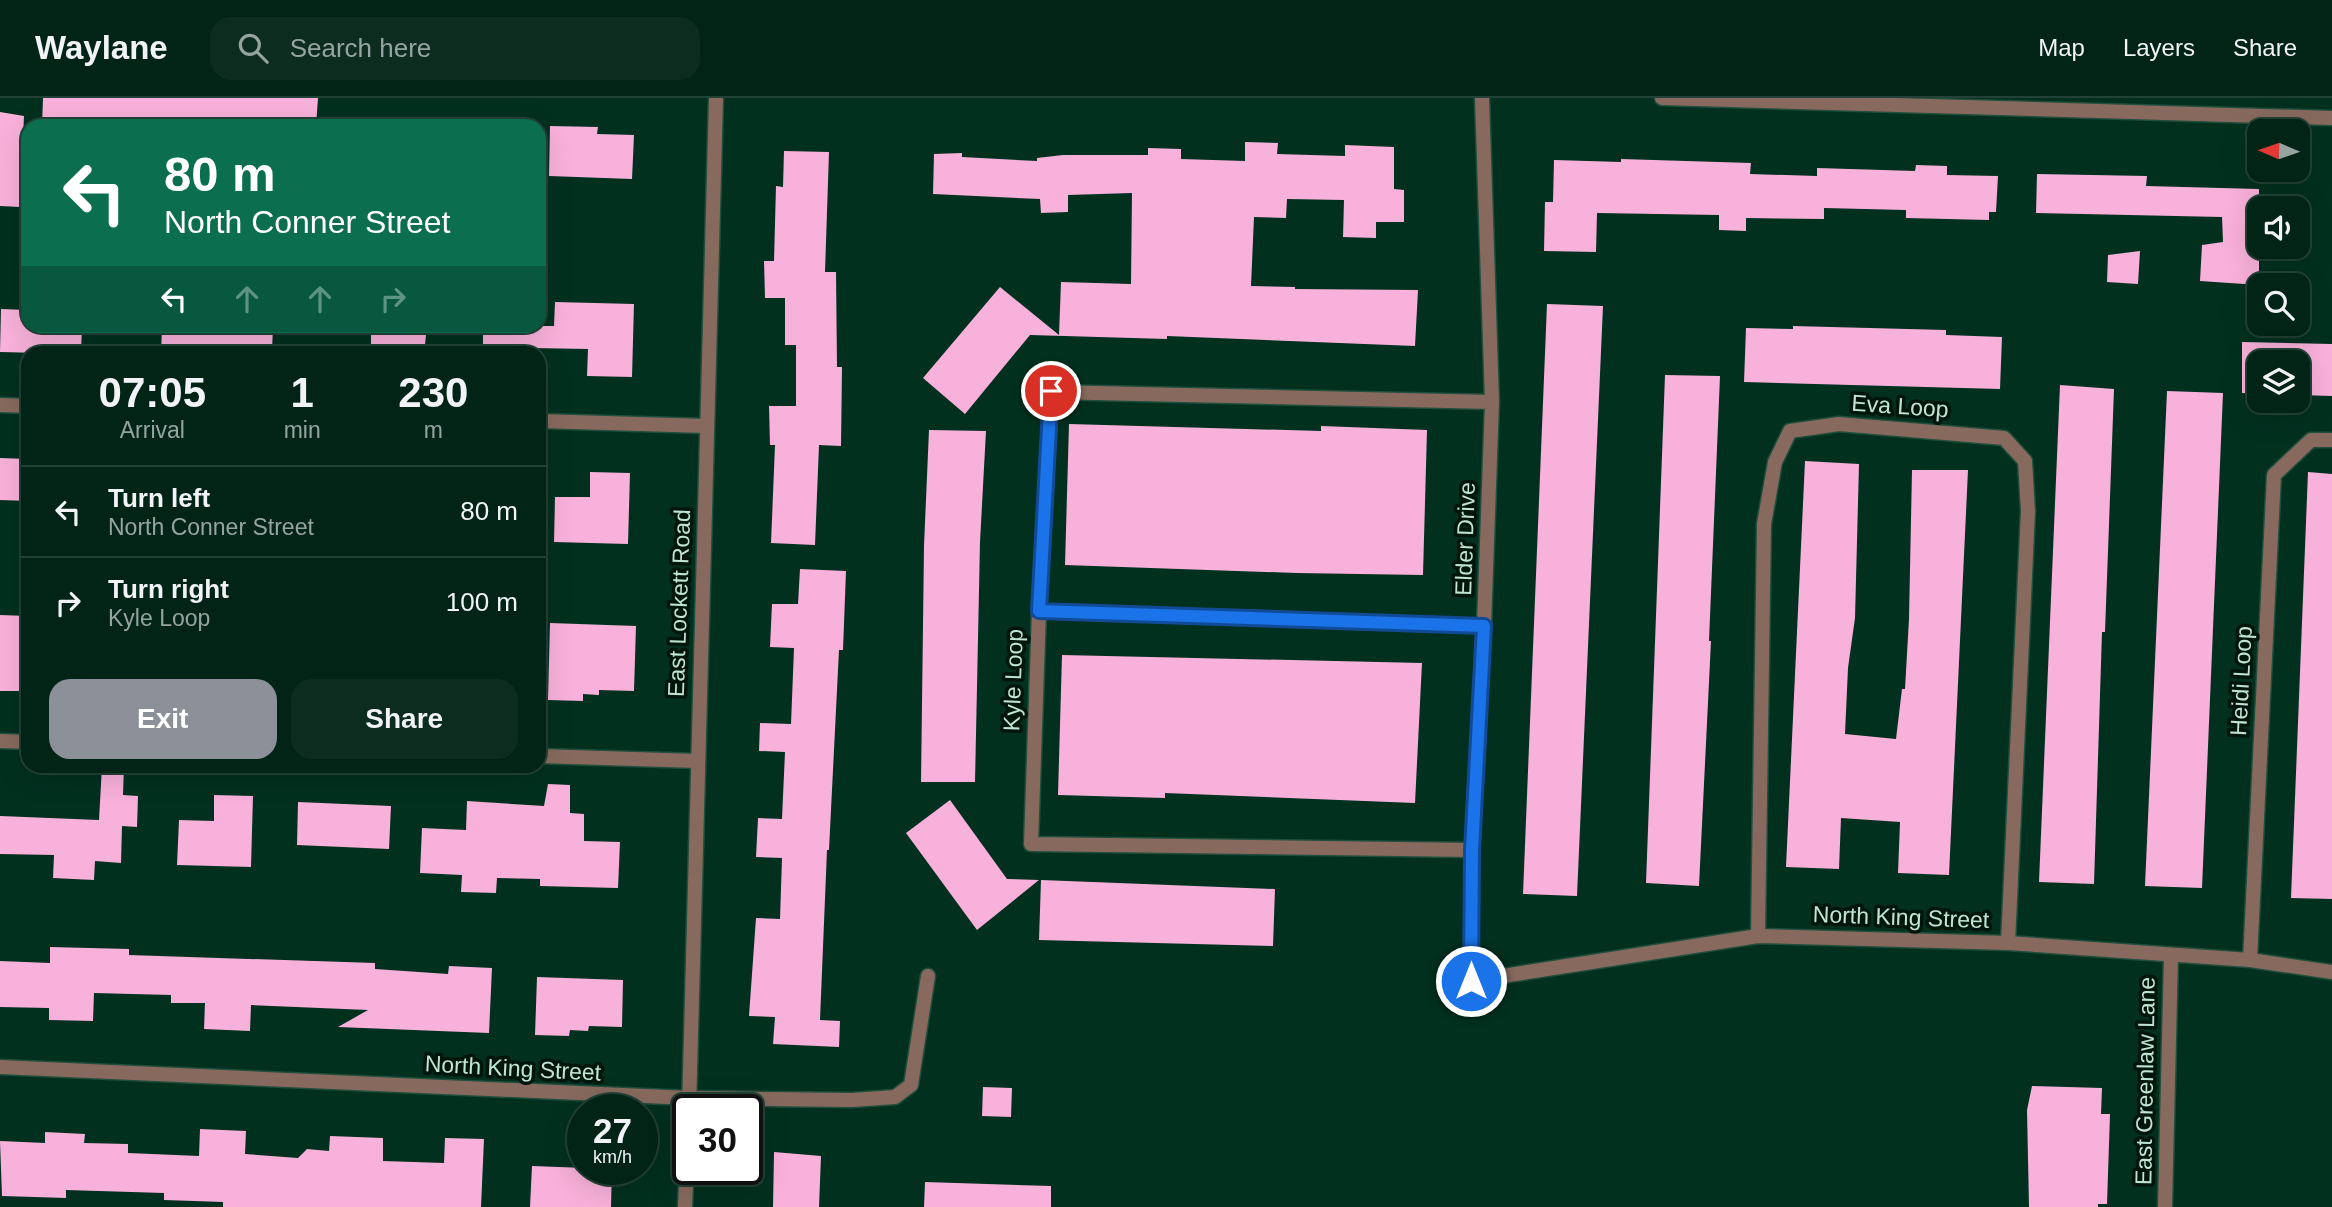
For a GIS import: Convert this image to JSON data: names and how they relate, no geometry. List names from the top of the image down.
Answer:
{
  "streets": {
    "street": [
      "Eva Loop",
      "Elder Drive",
      "East Lockett Road",
      "Kyle Loop",
      "Heidi Loop",
      "North King Street",
      "East Greenlaw Lane"
    ]
  },
  "crossings": [
    ["Eva Loop", "North King Street"],
    ["Elder Drive", "Kyle Loop"],
    ["Elder Drive", "North King Street"],
    ["Heidi Loop", "North King Street"],
    ["North King Street", "East Greenlaw Lane"]
  ],
  "north": "left",
  "page": {
    "header": "Waylane",
    "search": "Search here",
    "nav": ["Map", "Layers", "Share"],
    "turn": ["80 m", "North Conner Street"],
    "eta": [
      "07:05",
      "Arrival",
      "1",
      "min",
      "230",
      "m"
    ],
    "list": [
      {
        "name": "Turn left",
        "note": "North Conner Street",
        "value": "80 m"
      },
      {
        "name": "Turn right",
        "note": "Kyle Loop",
        "value": "100 m"
      }
    ],
    "buttons": ["Exit", "Share"],
    "speed": "27 km/h",
    "limit": "30"
  }
}
